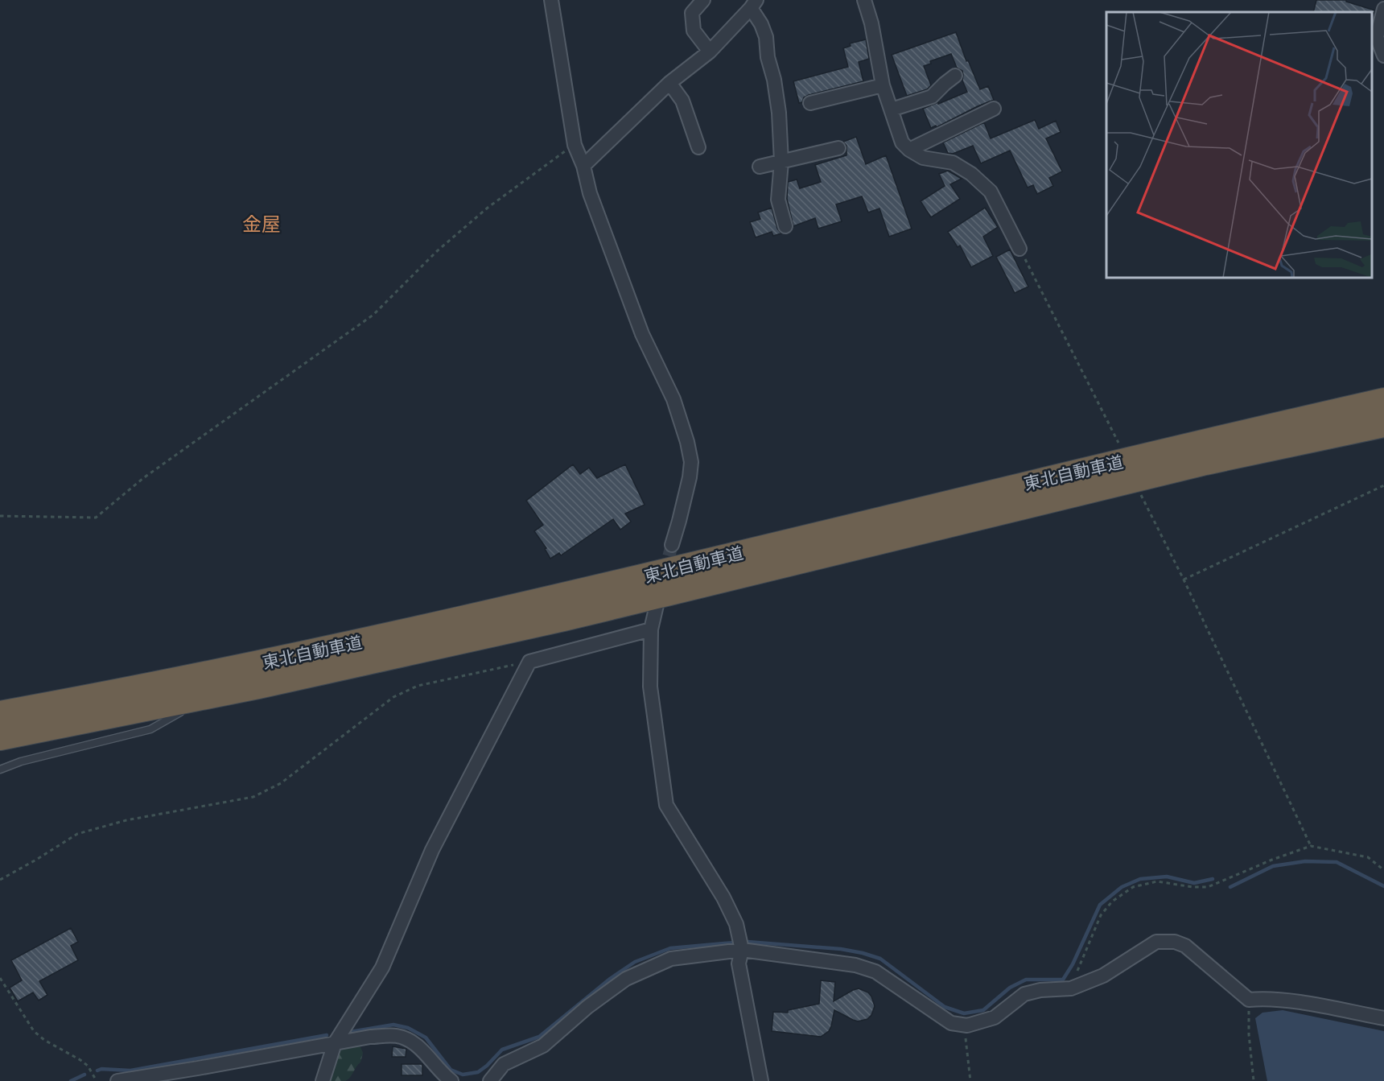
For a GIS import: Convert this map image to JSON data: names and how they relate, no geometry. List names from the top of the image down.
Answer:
{
  "streets": {
    "highway": ["東北自動車道"]
  },
  "districts": ["金屋"]
}
